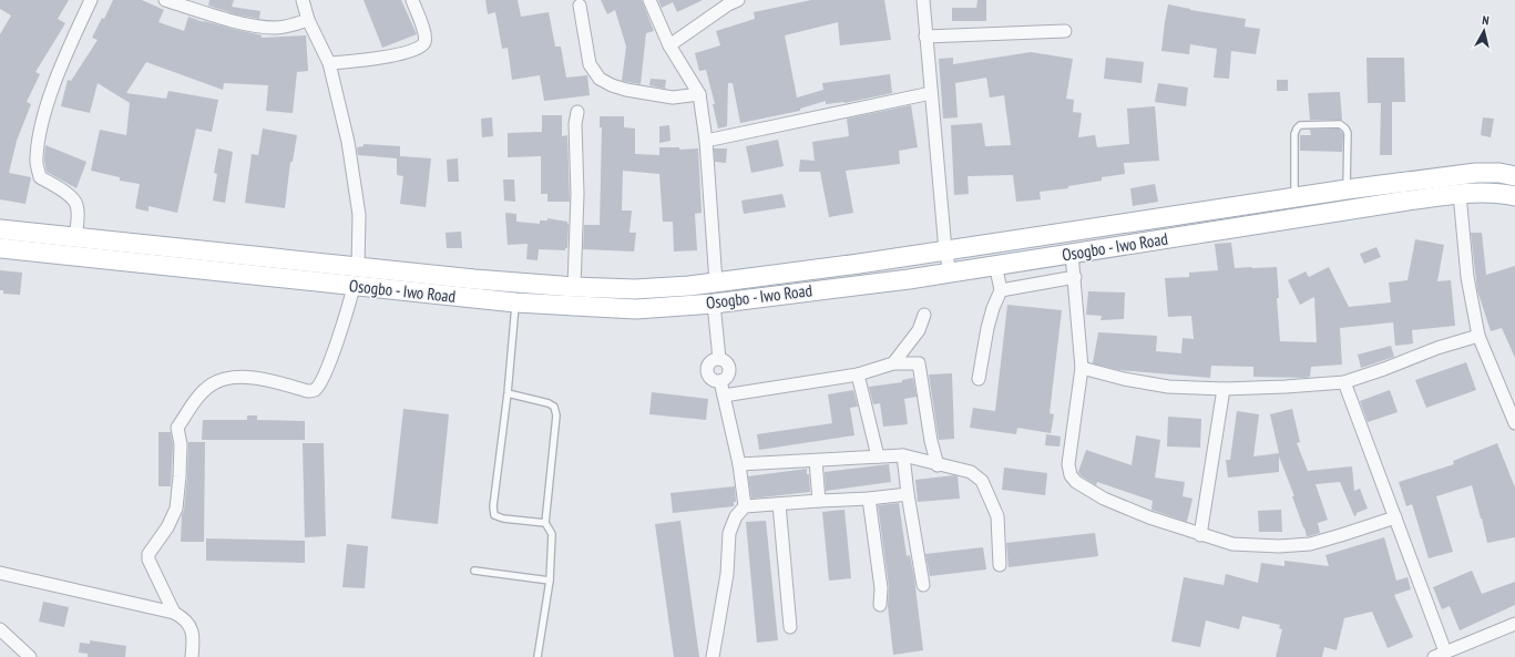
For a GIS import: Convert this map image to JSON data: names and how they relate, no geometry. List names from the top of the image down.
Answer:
{
  "streets": {
    "main road": ["Osogbo - Iwo Road"]
  },
  "north": "top"
}
